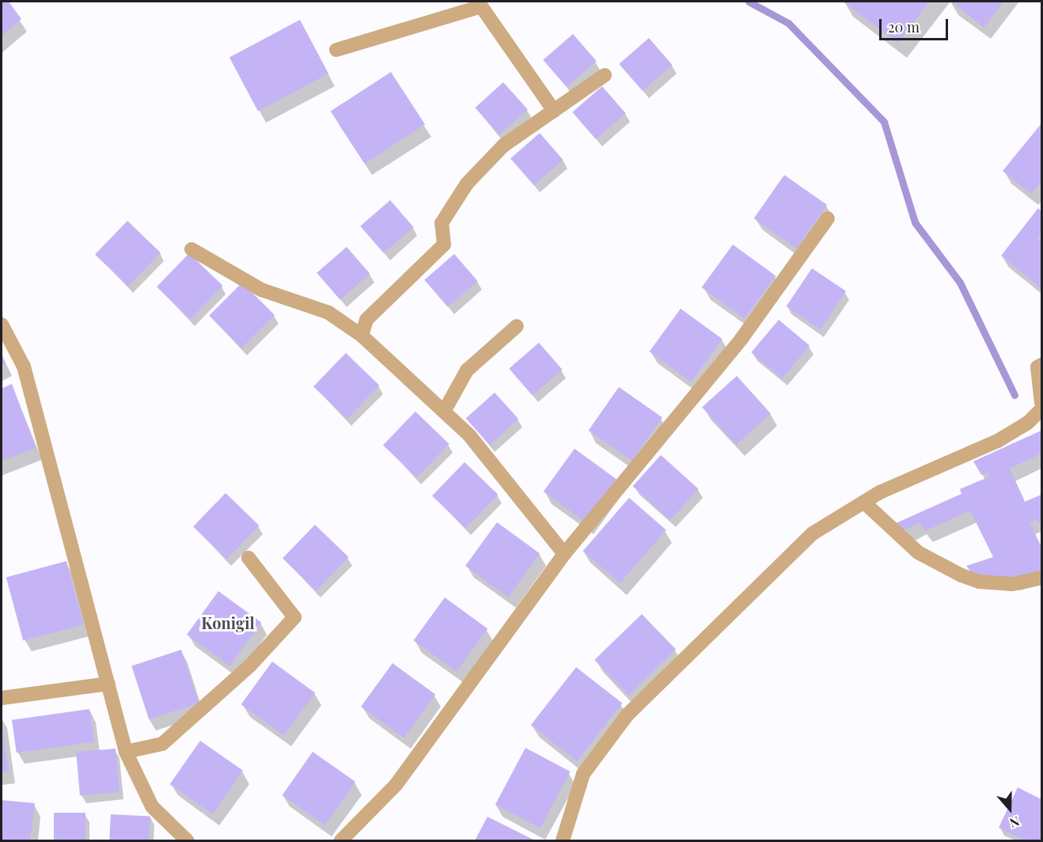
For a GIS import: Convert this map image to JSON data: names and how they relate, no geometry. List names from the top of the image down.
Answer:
{
  "districts": ["Konigil"],
  "scale_bar": "20 m",
  "north": "bottom"
}
